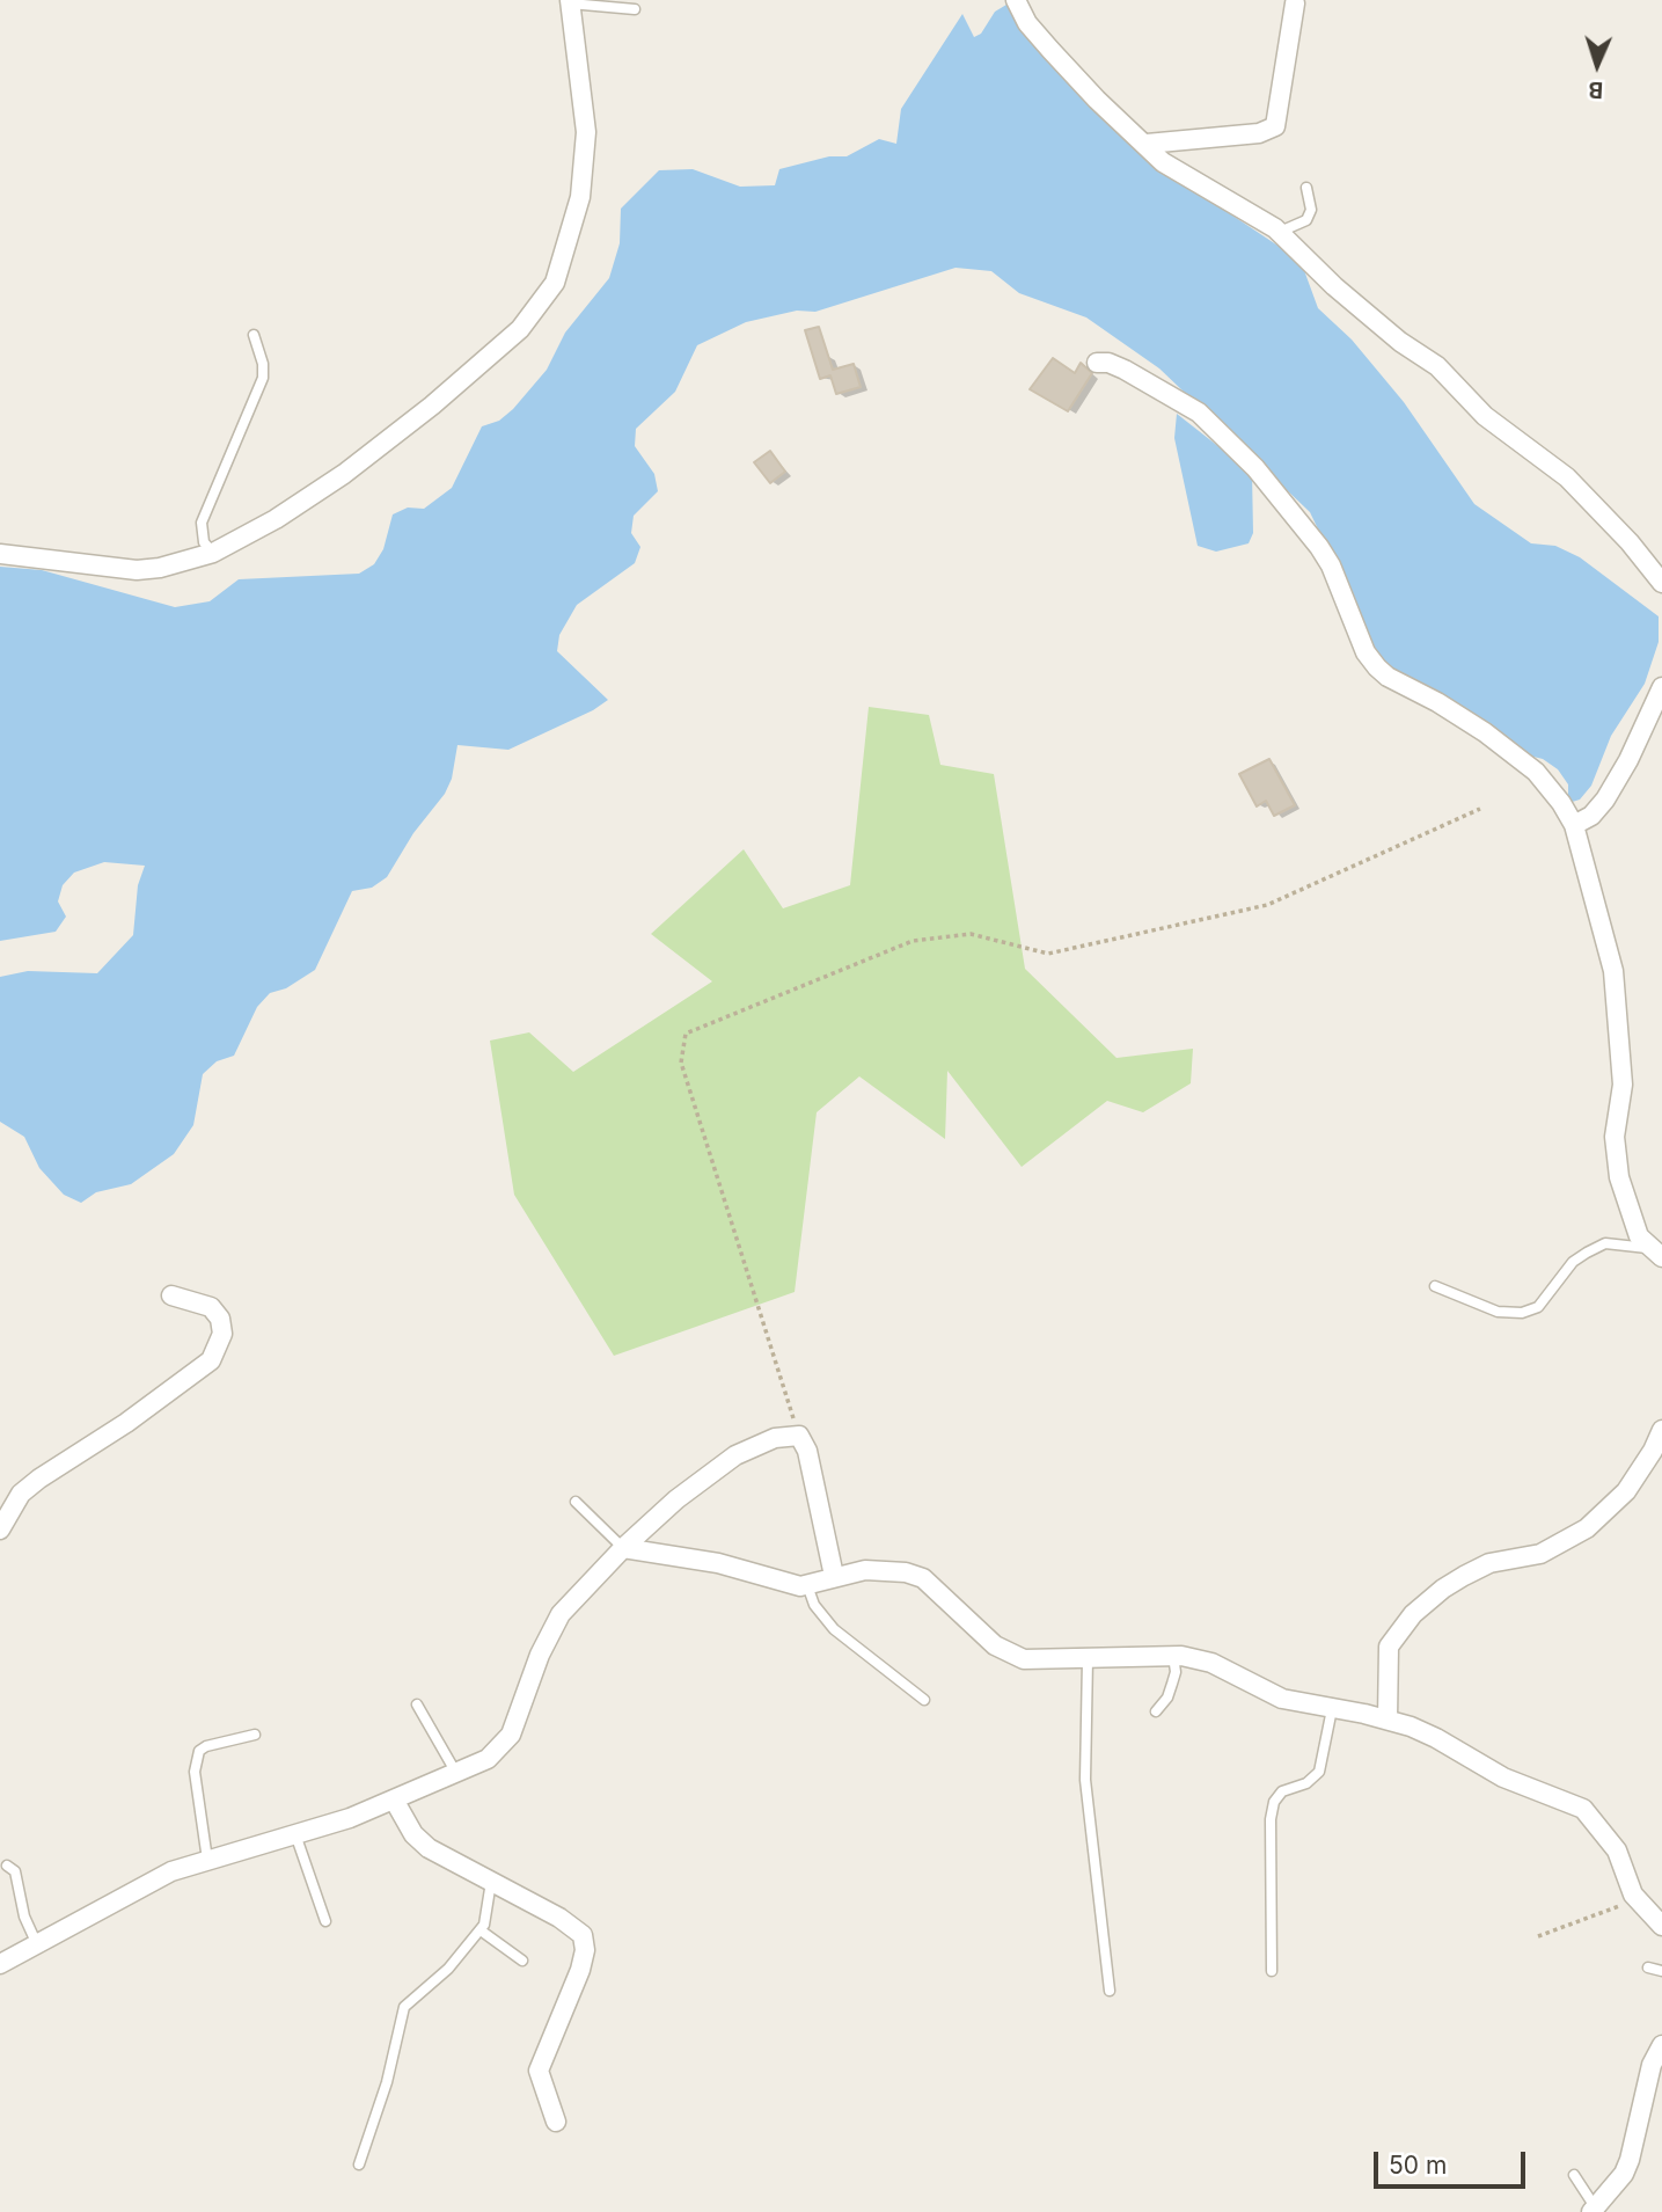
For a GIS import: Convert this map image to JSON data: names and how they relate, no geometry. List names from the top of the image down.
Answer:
{
  "scale_bar": "50 m",
  "north": "bottom"
}
